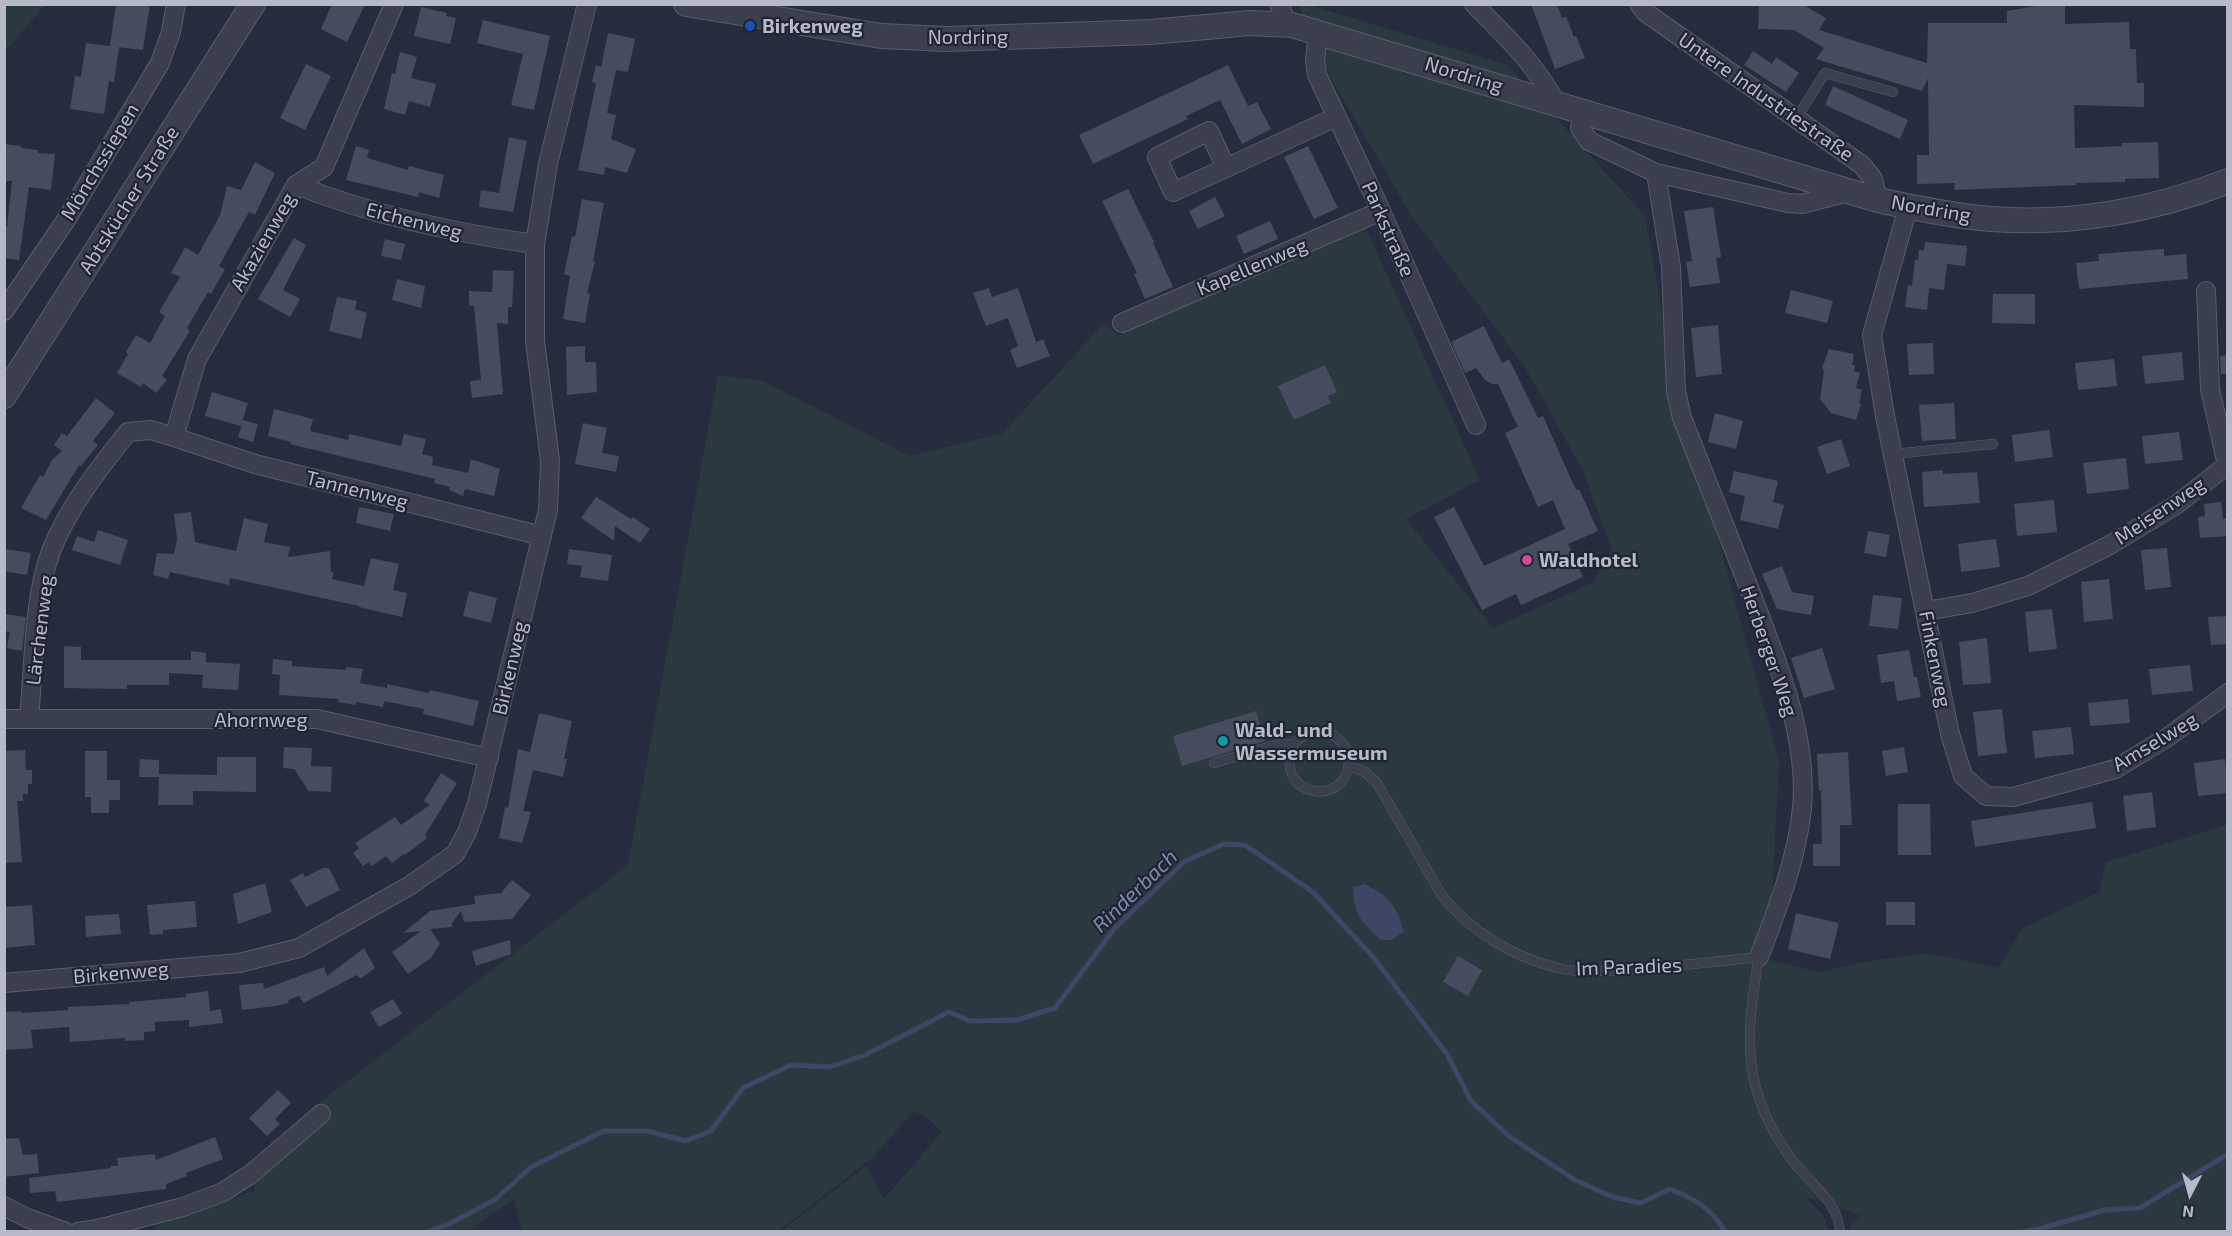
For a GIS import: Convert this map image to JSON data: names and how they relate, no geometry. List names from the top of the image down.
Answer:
{
  "streets": {
    "street": [
      "Nordring",
      "Untere Industriestraße",
      "Mönchssiepen",
      "Abtskücher Straße",
      "Eichenweg",
      "Parkstraße",
      "Akazienweg",
      "Kapellenweg",
      "Tannenweg",
      "Meisenweg",
      "Lärchenweg",
      "Herberger Weg",
      "Finkenweg",
      "Birkenweg",
      "Ahornweg",
      "Amselweg"
    ],
    "lane": ["Im Paradies"]
  },
  "crossings": [
    ["Nordring", "Untere Industriestraße"],
    ["Nordring", "Parkstraße"],
    ["Nordring", "Finkenweg"],
    ["Eichenweg", "Akazienweg"],
    ["Eichenweg", "Birkenweg"],
    ["Parkstraße", "Kapellenweg"],
    ["Akazienweg", "Tannenweg"],
    ["Akazienweg", "Lärchenweg"],
    ["Tannenweg", "Lärchenweg"],
    ["Tannenweg", "Birkenweg"],
    ["Meisenweg", "Finkenweg"],
    ["Lärchenweg", "Ahornweg"],
    ["Herberger Weg", "Im Paradies"],
    ["Finkenweg", "Amselweg"],
    ["Birkenweg", "Ahornweg"]
  ],
  "water": ["Rinderbach"],
  "places": ["Birkenweg", "Waldhotel", "Wald- und Wassermuseum"],
  "north": "bottom"
}
